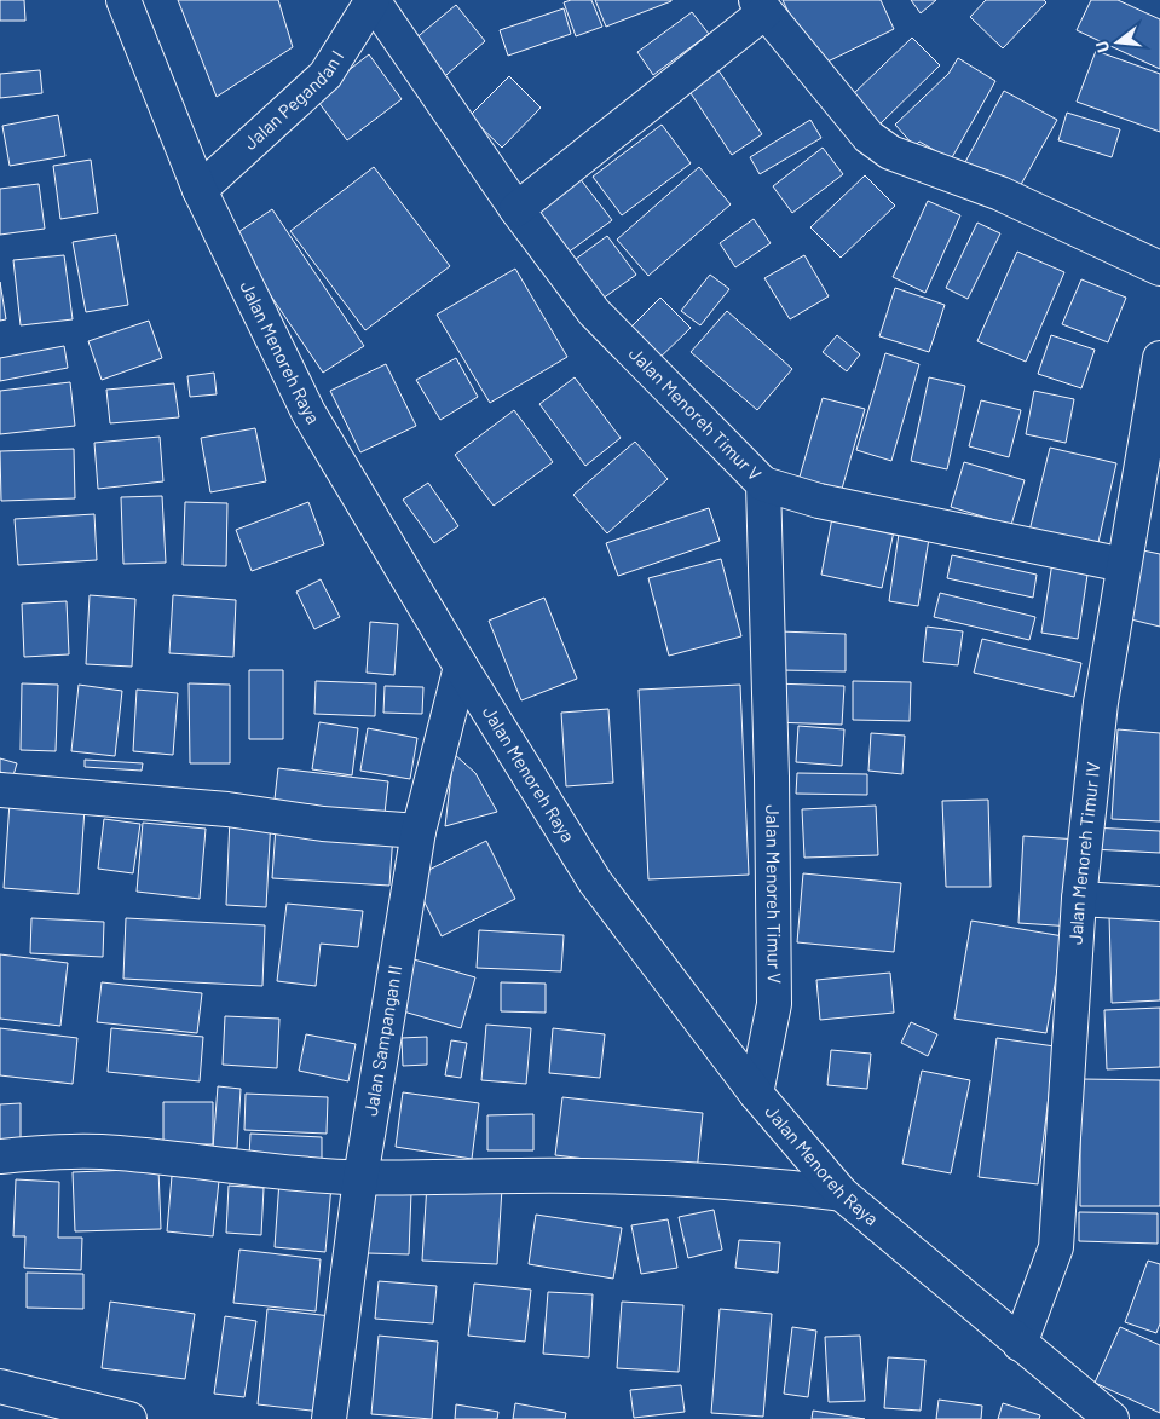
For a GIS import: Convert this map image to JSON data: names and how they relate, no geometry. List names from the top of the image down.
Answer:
{
  "streets": {
    "street": [
      "Jalan Pegandan I",
      "Jalan Menoreh Raya",
      "Jalan Menoreh Timur V",
      "Jalan Menoreh Timur IV",
      "Jalan Sampangan II"
    ]
  },
  "crossings": [
    ["Jalan Pegandan I", "Jalan Menoreh Raya"],
    ["Jalan Pegandan I", "Jalan Menoreh Timur V"],
    ["Jalan Menoreh Raya", "Jalan Menoreh Timur V"],
    ["Jalan Menoreh Raya", "Jalan Menoreh Timur IV"],
    ["Jalan Menoreh Raya", "Jalan Sampangan II"]
  ],
  "north": "left"
}
